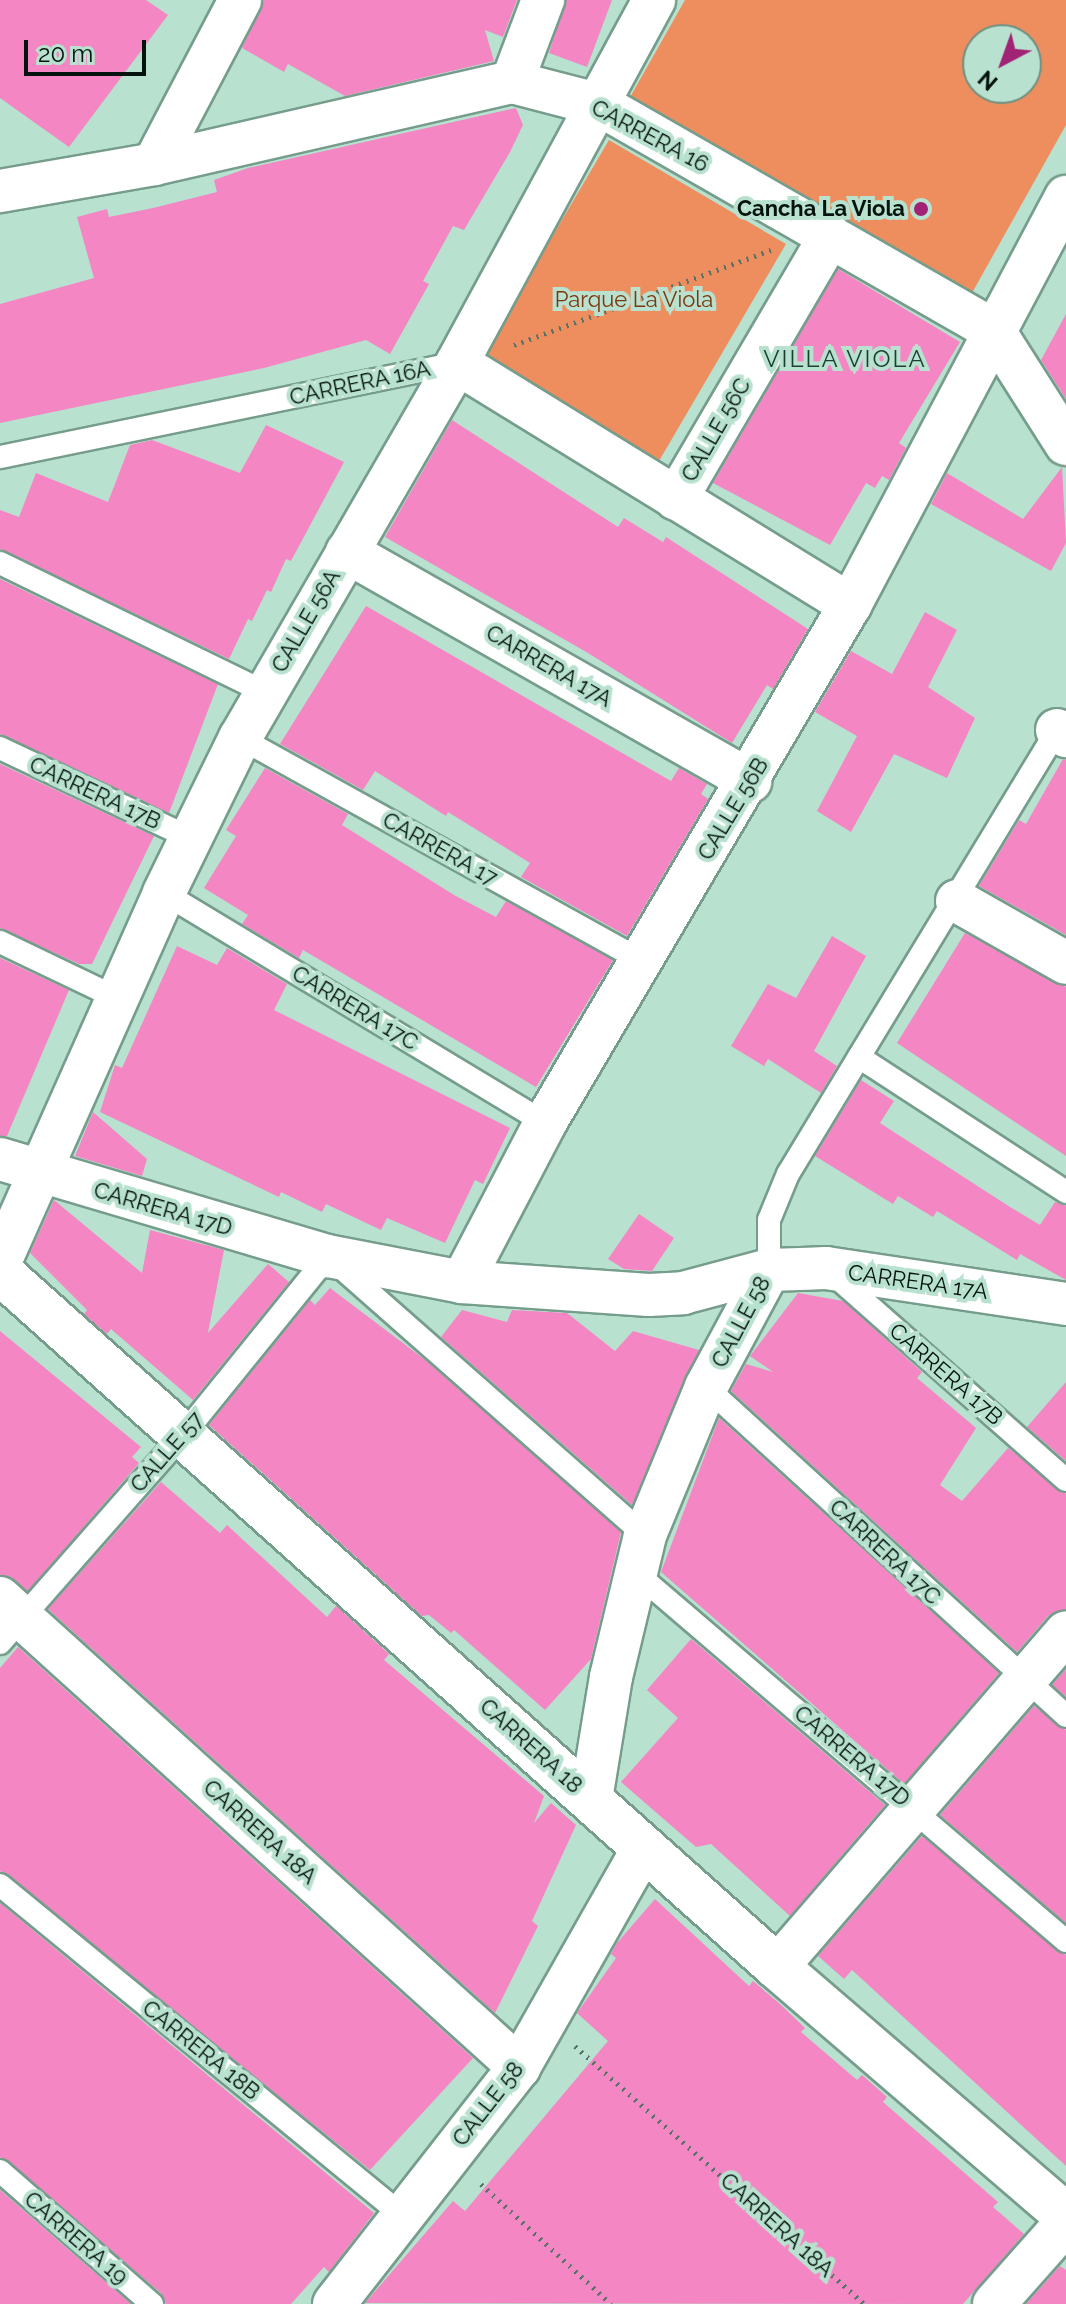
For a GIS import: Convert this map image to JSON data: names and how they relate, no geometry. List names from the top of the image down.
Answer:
{
  "streets": {
    "street": [
      "CARRERA 16",
      "CARRERA 16A",
      "CALLE 56C",
      "CALLE 56A",
      "CARRERA 17A",
      "CALLE 56B",
      "CARRERA 17D",
      "CALLE 58",
      "CARRERA 18",
      "CARRERA 18A"
    ],
    "lane": [
      "CARRERA 17B",
      "CARRERA 17",
      "CARRERA 17C",
      "CALLE 57",
      "CARRERA 18B",
      "CARRERA 19"
    ]
  },
  "crossings": [
    ["CARRERA 16", "CALLE 56C"],
    ["CARRERA 16", "CALLE 56A"],
    ["CARRERA 16", "CALLE 56B"],
    ["CARRERA 16A", "CALLE 56C"],
    ["CARRERA 16A", "CALLE 56A"],
    ["CARRERA 16A", "CALLE 56B"],
    ["CALLE 56A", "CARRERA 17A"],
    ["CALLE 56A", "CARRERA 17B"],
    ["CALLE 56A", "CARRERA 17"],
    ["CALLE 56A", "CARRERA 17C"],
    ["CALLE 56A", "CARRERA 17D"],
    ["CARRERA 17A", "CARRERA 17B"],
    ["CARRERA 17A", "CALLE 56B"],
    ["CARRERA 17A", "CALLE 58"],
    ["CALLE 56B", "CARRERA 17"],
    ["CALLE 56B", "CARRERA 17C"],
    ["CALLE 56B", "CARRERA 17D"],
    ["CARRERA 17C", "CALLE 58"],
    ["CARRERA 17D", "CALLE 58"],
    ["CARRERA 17D", "CALLE 57"],
    ["CALLE 58", "CARRERA 18"],
    ["CALLE 58", "CARRERA 18A"],
    ["CALLE 58", "CARRERA 18B"],
    ["CALLE 57", "CARRERA 18"],
    ["CALLE 57", "CARRERA 18A"]
  ],
  "districts": ["VILLA VIOLA"],
  "parks": ["Parque La Viola"],
  "places": ["Cancha La Viola"],
  "scale_bar": "20 m",
  "north": "bottom left"
}
